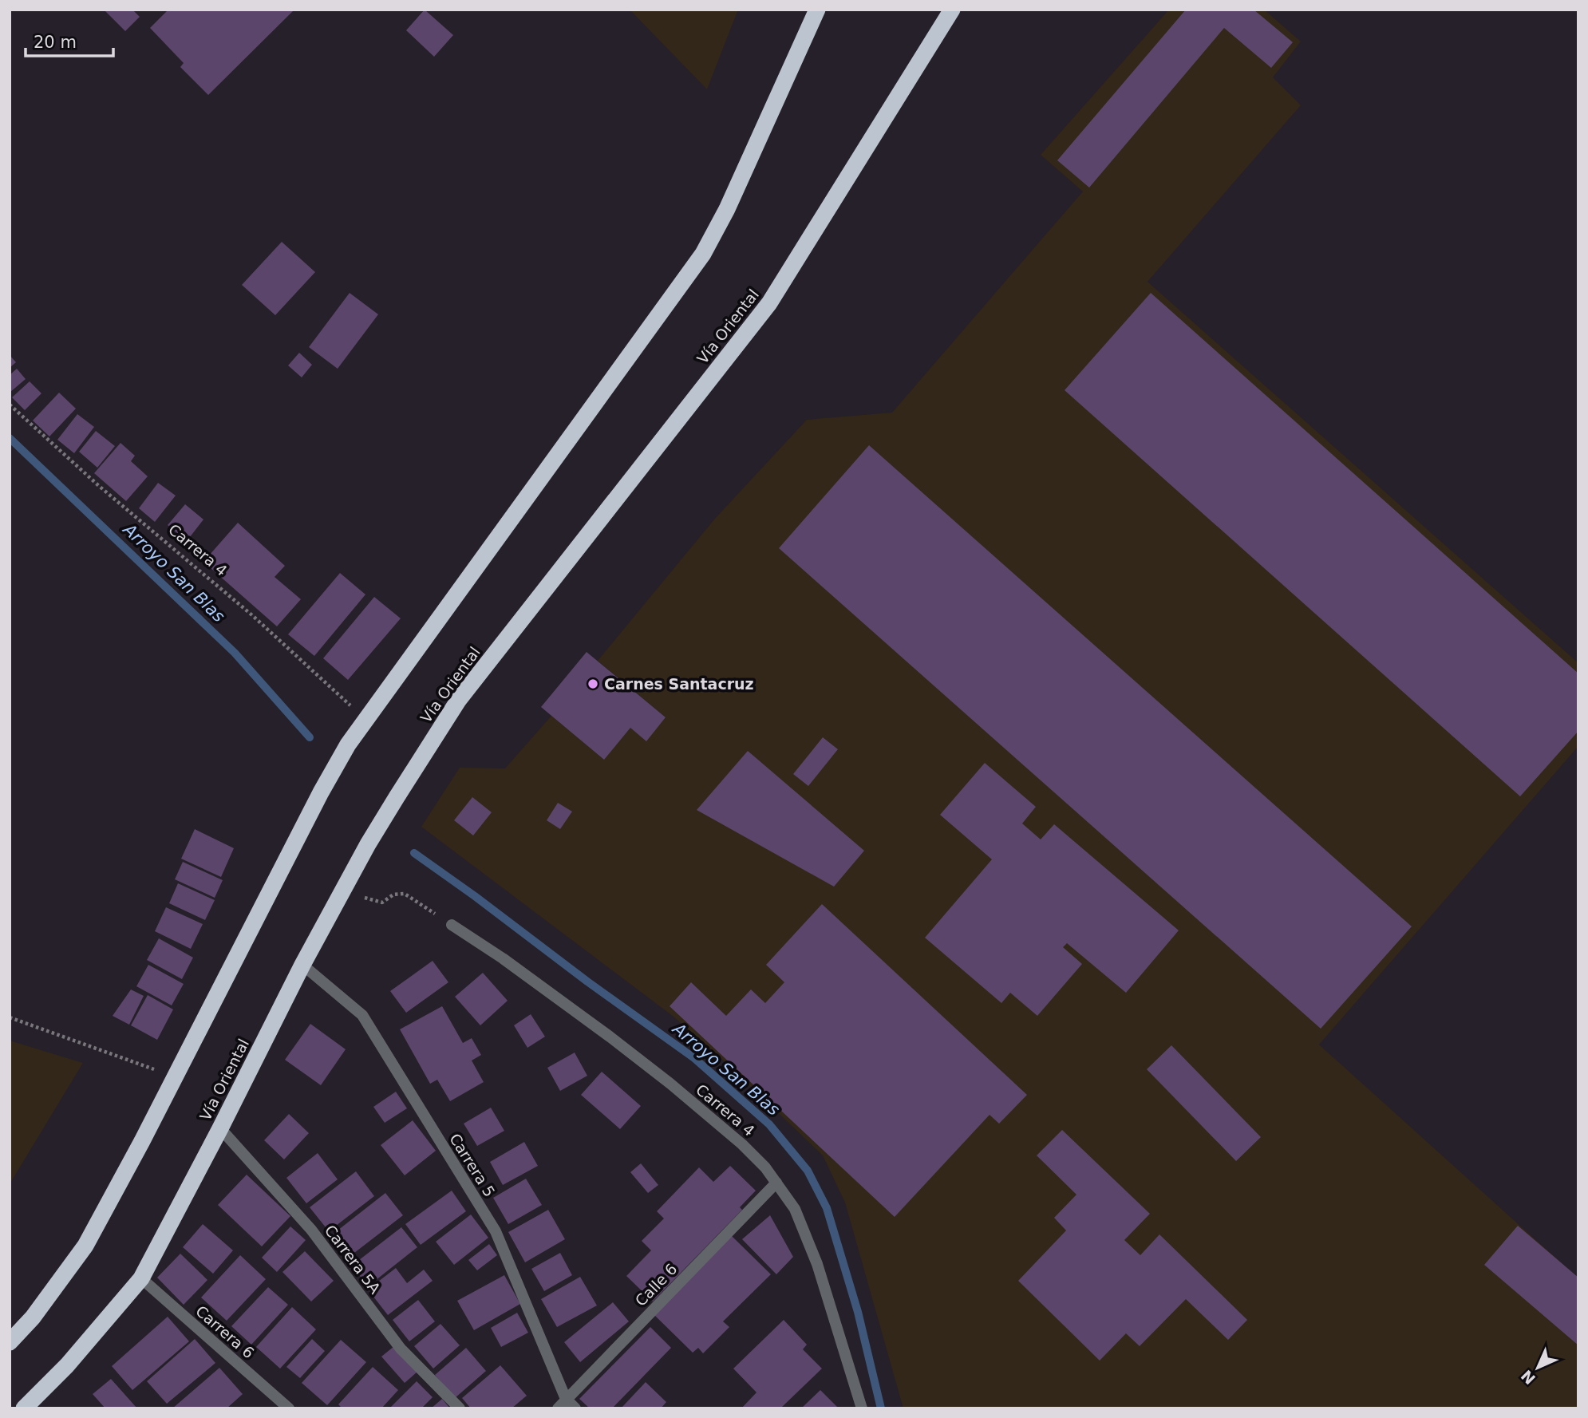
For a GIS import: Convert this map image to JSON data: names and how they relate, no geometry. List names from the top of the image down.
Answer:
{
  "streets": {
    "highway": ["Vía Oriental"],
    "street": [
      "Carrera 4",
      "Carrera 5",
      "Carrera 5A",
      "Calle 6",
      "Carrera 6"
    ]
  },
  "crossings": [
    ["Vía Oriental", "Carrera 5"],
    ["Vía Oriental", "Carrera 5A"],
    ["Vía Oriental", "Carrera 6"],
    ["Carrera 4", "Calle 6"],
    ["Carrera 5", "Calle 6"]
  ],
  "water": ["Arroyo San Blas"],
  "places": ["Carnes Santacruz"],
  "scale_bar": "20 m",
  "north": "bottom left"
}
